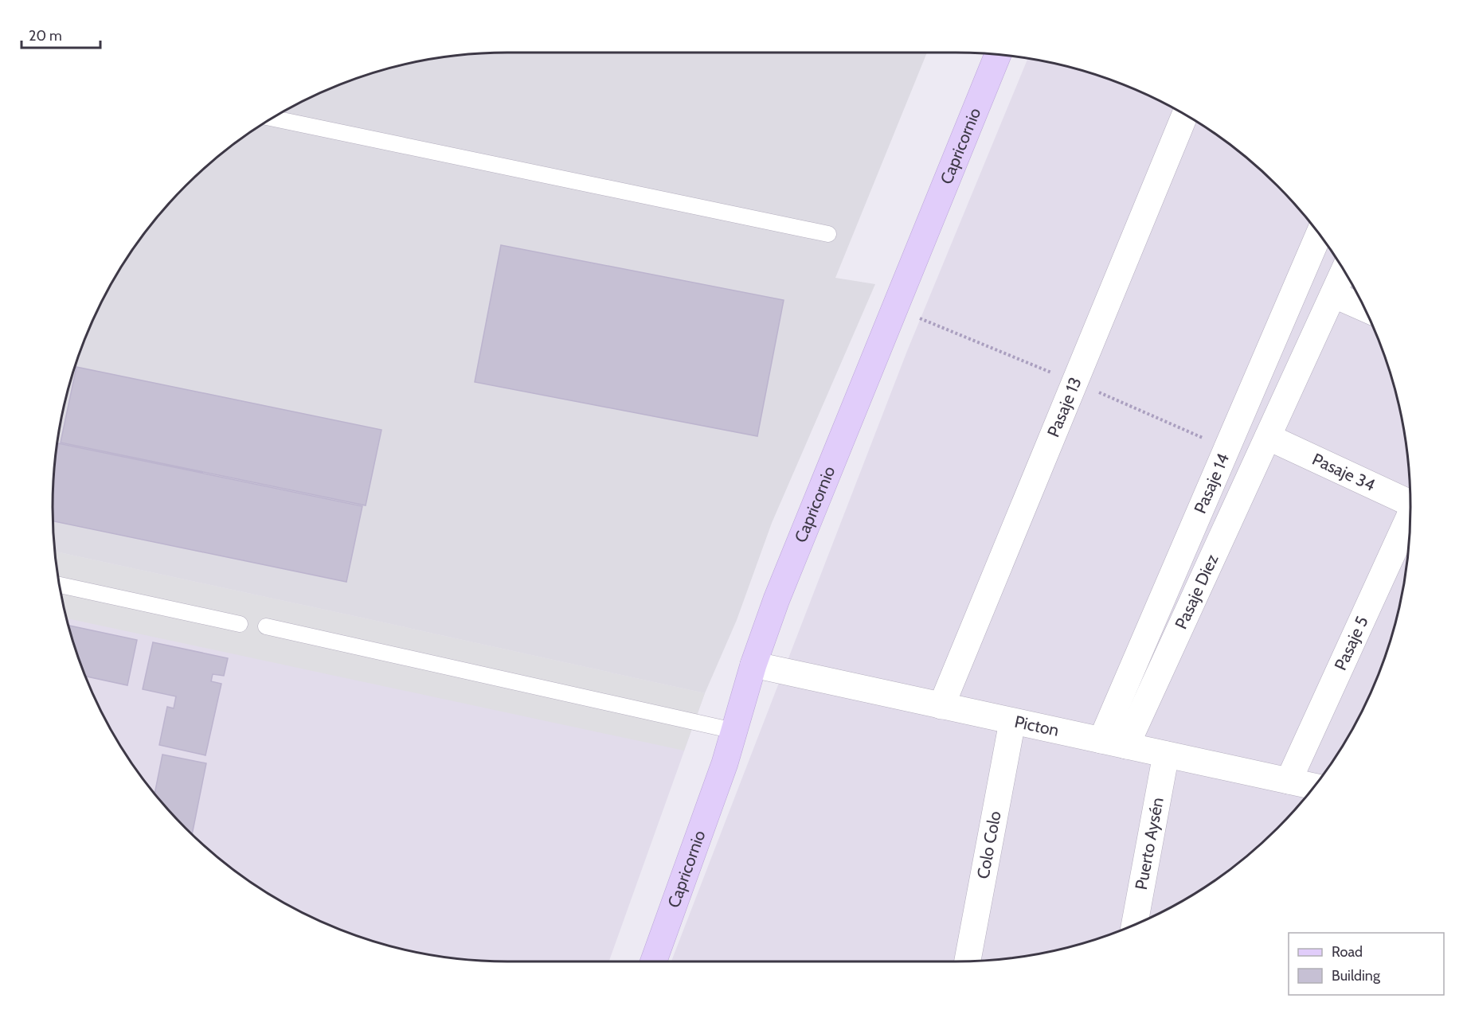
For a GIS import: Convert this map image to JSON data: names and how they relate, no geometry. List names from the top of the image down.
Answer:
{
  "streets": {
    "street": [
      "Capricornio",
      "Pasaje 13",
      "Pasaje 34",
      "Pasaje 14",
      "Pasaje Diez",
      "Pasaje 5",
      "Picton",
      "Puerto Aysén",
      "Colo Colo"
    ]
  },
  "crossings": [
    ["Capricornio", "Picton"],
    ["Pasaje 13", "Picton"],
    ["Pasaje 34", "Pasaje Diez"],
    ["Pasaje 14", "Picton"],
    ["Pasaje Diez", "Picton"],
    ["Pasaje 5", "Picton"],
    ["Picton", "Puerto Aysén"],
    ["Picton", "Colo Colo"]
  ],
  "legend": ["Road", "Building"],
  "scale_bar": "20 m"
}
